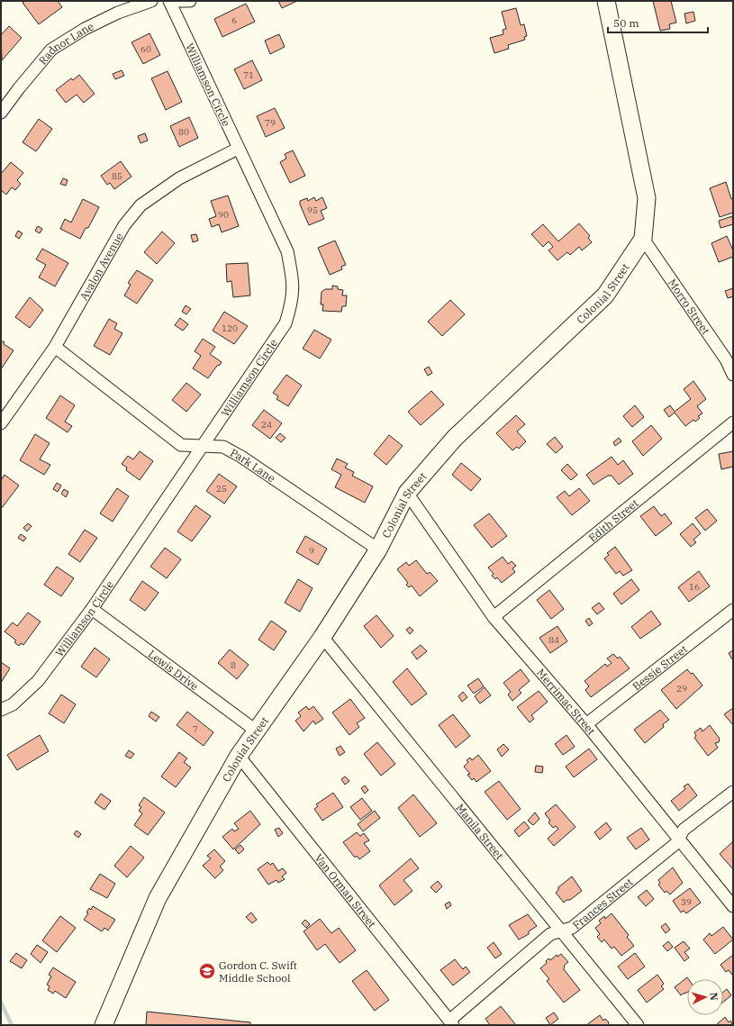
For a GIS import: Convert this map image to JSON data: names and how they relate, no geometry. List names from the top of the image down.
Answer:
{
  "streets": {
    "street": [
      "Radnor Lane",
      "Williamson Circle",
      "Avalon Avenue",
      "Colonial Street",
      "Morro Street",
      "Park Lane",
      "Edith Street",
      "Bessie Street",
      "Lewis Drive",
      "Merrimac Street",
      "Manila Street",
      "Van Orman Street",
      "Frances Street"
    ]
  },
  "crossings": [
    ["Williamson Circle", "Avalon Avenue"],
    ["Williamson Circle", "Park Lane"],
    ["Williamson Circle", "Lewis Drive"],
    ["Avalon Avenue", "Park Lane"],
    ["Colonial Street", "Morro Street"],
    ["Colonial Street", "Park Lane"],
    ["Colonial Street", "Lewis Drive"],
    ["Colonial Street", "Merrimac Street"],
    ["Colonial Street", "Manila Street"],
    ["Colonial Street", "Van Orman Street"],
    ["Edith Street", "Merrimac Street"],
    ["Bessie Street", "Merrimac Street"],
    ["Merrimac Street", "Frances Street"],
    ["Manila Street", "Frances Street"],
    ["Van Orman Street", "Frances Street"]
  ],
  "places": {
    "school or university": ["Gordon C. Swift Middle School"]
  },
  "house_numbers": [
    "6",
    "60",
    "71",
    "79",
    "80",
    "85",
    "95",
    "90",
    "120",
    "24",
    "25",
    "9",
    "16",
    "84",
    "8",
    "29",
    "7",
    "39"
  ],
  "scale_bar": "50 m",
  "north": "right"
}
